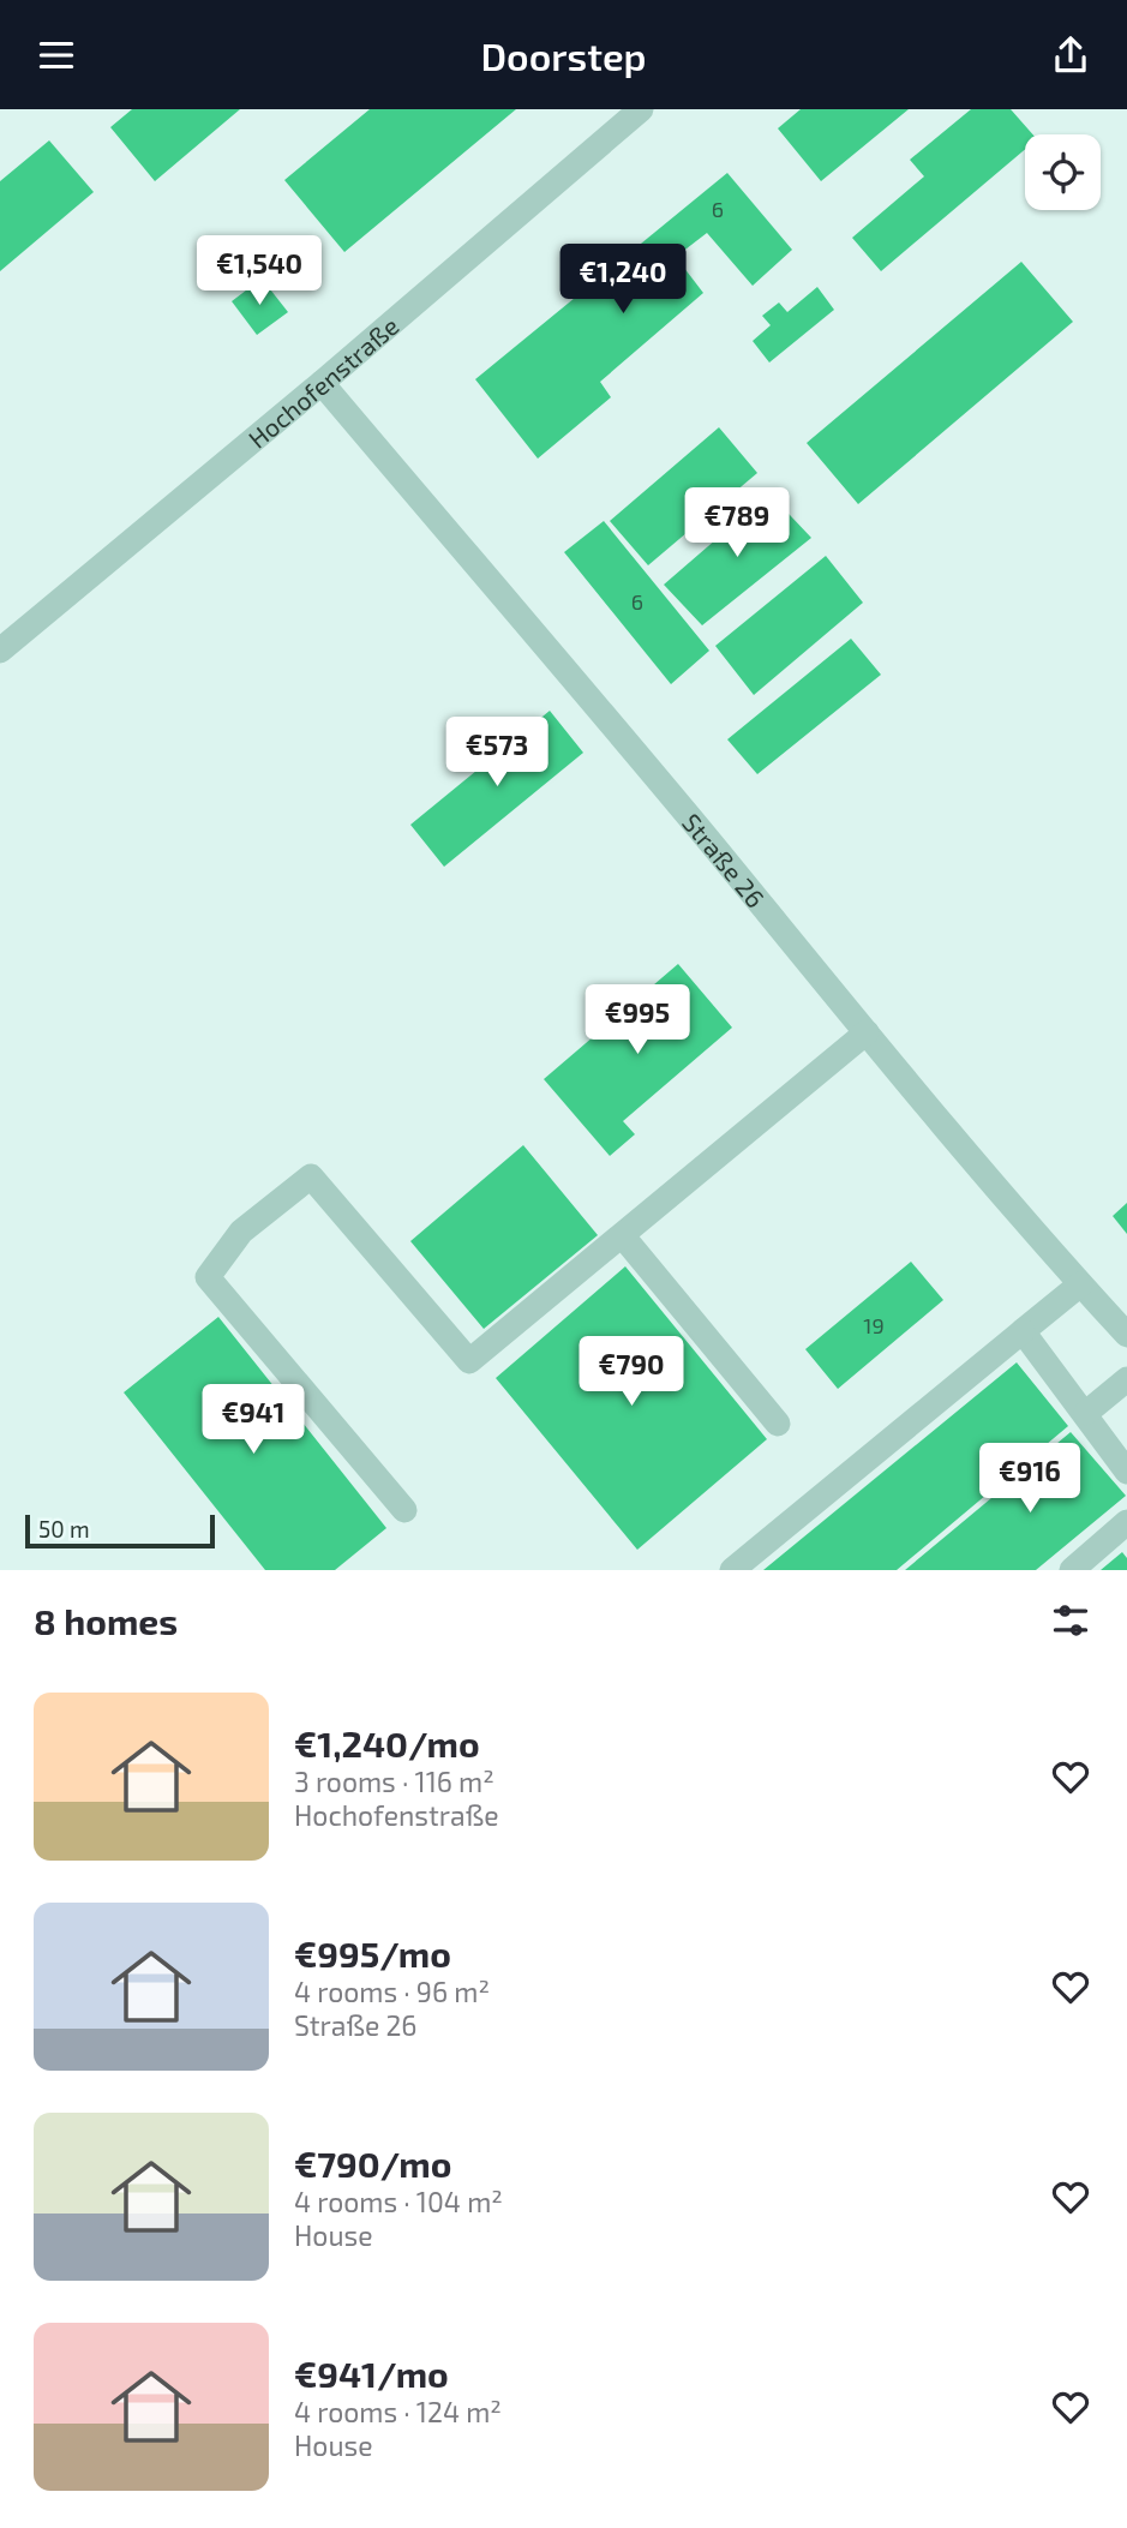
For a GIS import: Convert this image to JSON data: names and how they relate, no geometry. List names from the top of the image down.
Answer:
{
  "streets": {
    "street": ["Hochofenstraße", "Straße 26"]
  },
  "crossings": [
    ["Hochofenstraße", "Straße 26"]
  ],
  "house_numbers": ["6", "6", "19"],
  "scale_bar": "50 m",
  "page": {
    "header": "Doorstep",
    "price": [
      "€1,540",
      "€1,240",
      "€789",
      "€573",
      "€995",
      "€790",
      "€941",
      "€916"
    ],
    "scale": "50 m",
    "heading": "8 homes",
    "list": [
      {
        "name": "€1,240/mo",
        "note": "3 rooms · 116 m² · Hochofenstraße"
      },
      {
        "name": "€995/mo",
        "note": "4 rooms · 96 m² · Straße 26"
      },
      {
        "name": "€790/mo",
        "note": "4 rooms · 104 m² · House"
      },
      {
        "name": "€941/mo",
        "note": "4 rooms · 124 m² · House"
      }
    ]
  }
}
